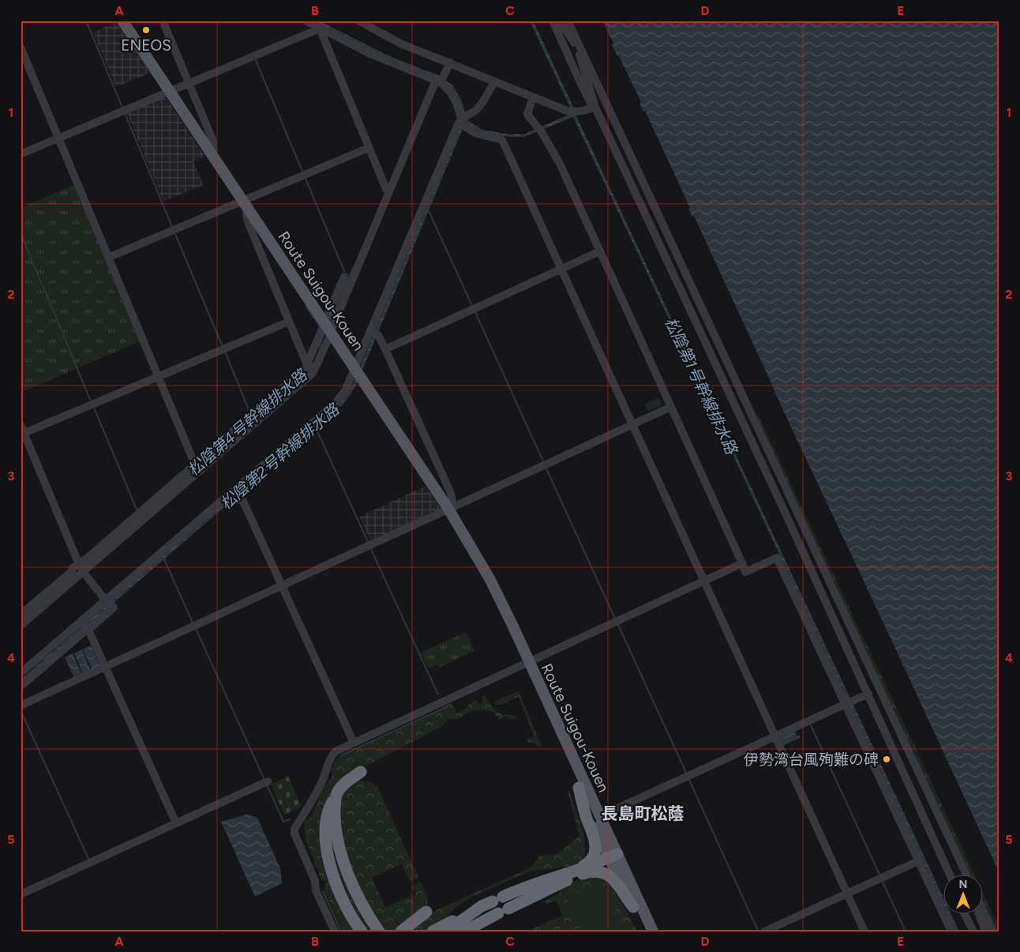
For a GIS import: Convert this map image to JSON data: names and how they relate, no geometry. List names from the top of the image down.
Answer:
{
  "streets": {
    "main road": ["Route Suigou-Kouen"]
  },
  "districts": ["長島町松蔭"],
  "water": ["松陰第1号幹線排水路", "松陰第4号幹線排水路", "松陰第2号幹線排水路"],
  "places": ["ENEOS", "伊勢湾台風殉難の碑"],
  "north": "top",
  "grid": {
    "columns": [
      "A",
      "B",
      "C",
      "D",
      "E"
    ],
    "rows": [
      "1",
      "2",
      "3",
      "4",
      "5"
    ]
  }
}
